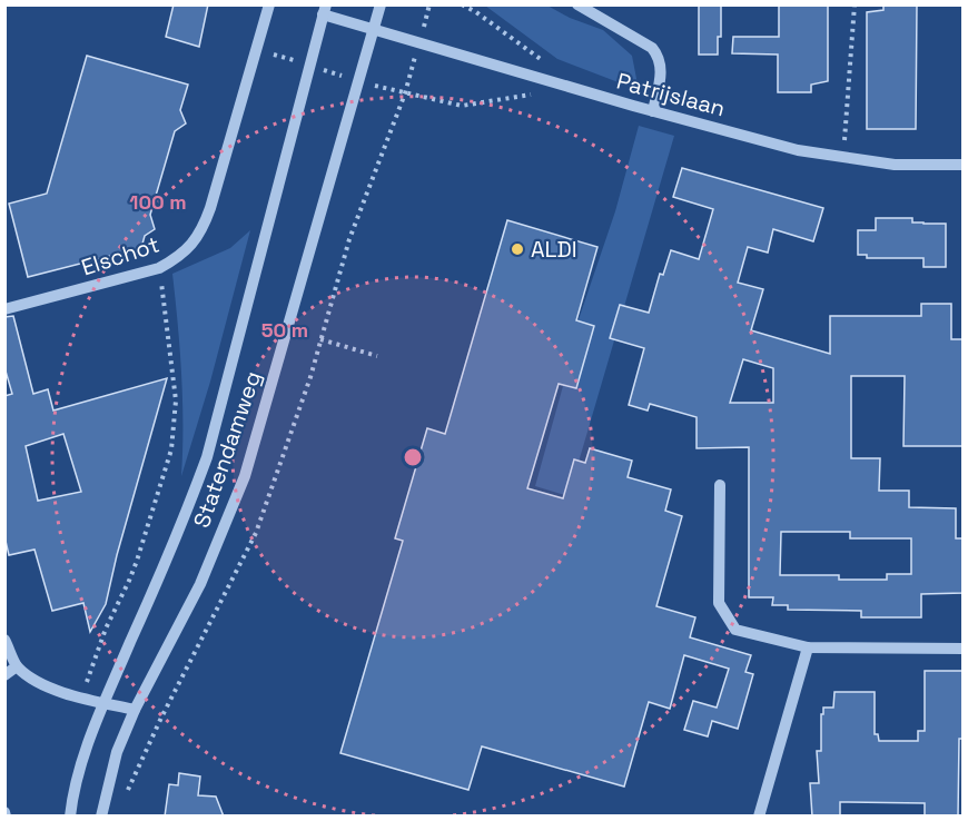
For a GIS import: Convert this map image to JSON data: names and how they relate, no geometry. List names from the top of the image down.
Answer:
{
  "streets": {
    "street": ["Patrijslaan", "Elschot", "Statendamweg"]
  },
  "crossings": [
    ["Patrijslaan", "Statendamweg"]
  ],
  "places": ["ALDI"],
  "rings": ["100 m", "50 m"]
}
